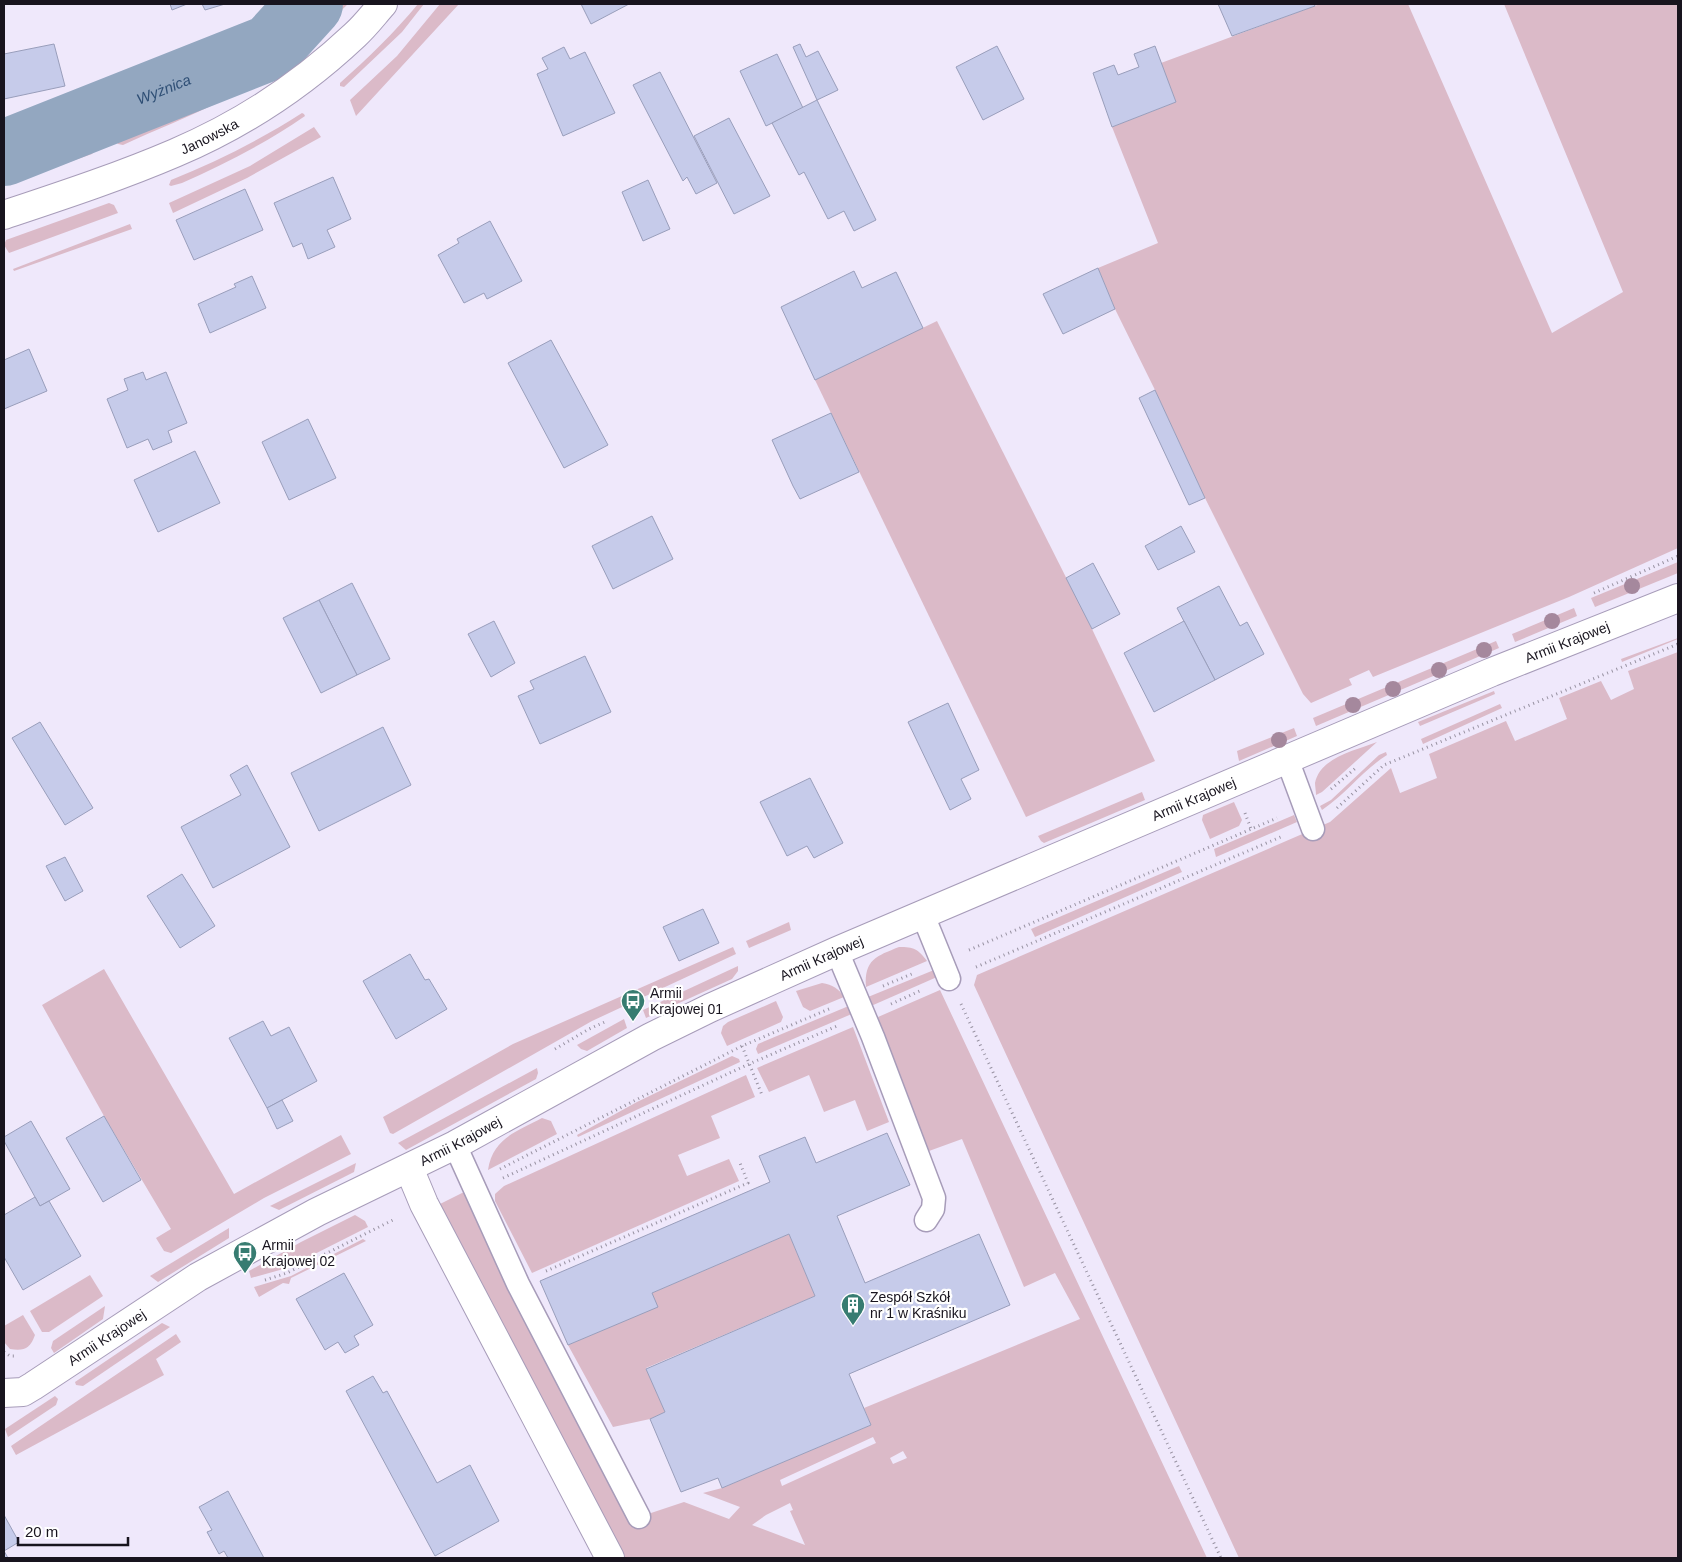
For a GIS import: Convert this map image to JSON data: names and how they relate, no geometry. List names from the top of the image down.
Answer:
{
  "streets": {
    "street": ["Janowska", "Armii Krajowej"]
  },
  "water": ["Wyżnica"],
  "places": {
    "bus stop": ["Armii Krajowej 01", "Armii Krajowej 02"],
    "building": ["Zespół Szkół nr 1 w Kraśniku"]
  },
  "scale_bar": "20 m"
}
